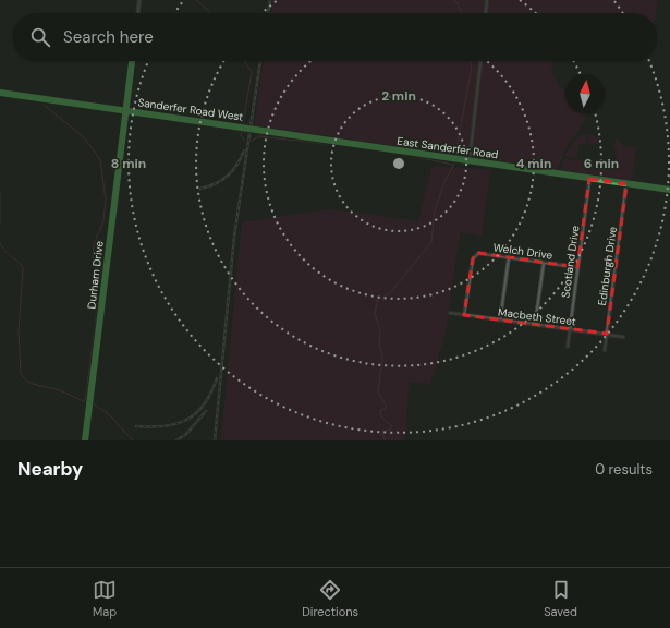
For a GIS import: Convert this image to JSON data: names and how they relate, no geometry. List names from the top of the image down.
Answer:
{
  "streets": {
    "street": [
      "Sanderfer Road West",
      "East Sanderfer Road",
      "Welch Drive",
      "Scotland Drive",
      "Edinburgh Drive",
      "Durham Drive",
      "Macbeth Street"
    ]
  },
  "crossings": [
    ["Sanderfer Road West", "East Sanderfer Road"],
    ["Sanderfer Road West", "Durham Drive"],
    ["East Sanderfer Road", "Scotland Drive"],
    ["East Sanderfer Road", "Edinburgh Drive"],
    ["Welch Drive", "Scotland Drive"],
    ["Welch Drive", "Macbeth Street"],
    ["Scotland Drive", "Macbeth Street"],
    ["Edinburgh Drive", "Macbeth Street"]
  ],
  "north": "top",
  "page": {
    "search": "Search here",
    "heading": ["Nearby", "0 results"],
    "nav": ["Map", "Directions", "Saved"]
  },
  "rings": [
    "2 min",
    "4 min",
    "6 min",
    "8 min"
  ]
}
